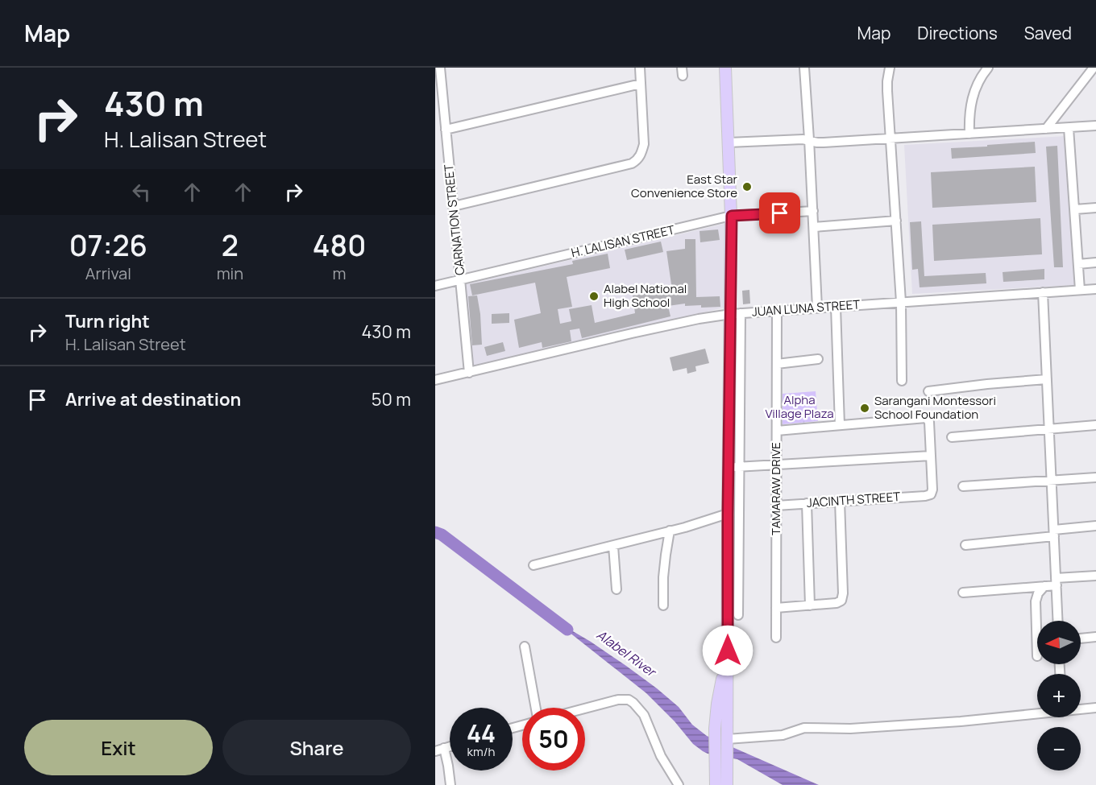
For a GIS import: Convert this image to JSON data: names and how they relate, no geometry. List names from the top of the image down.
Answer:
{
  "streets": {
    "street": [
      "CARNATION STREET",
      "H. LALISAN STREET",
      "JUAN LUNA STREET",
      "TAMARAW DRIVE",
      "JACINTH STREET"
    ]
  },
  "crossings": [
    ["CARNATION STREET", "H. LALISAN STREET"],
    ["CARNATION STREET", "JUAN LUNA STREET"],
    ["JUAN LUNA STREET", "TAMARAW DRIVE"],
    ["TAMARAW DRIVE", "JACINTH STREET"]
  ],
  "water": ["Alabel River"],
  "parks": ["Alpha Village Plaza"],
  "places": ["East Star Convenience Store", "Alabel National High School", "Sarangani Montessori School Foundation"],
  "north": "left",
  "page": {
    "header": "Map",
    "nav": ["Map", "Directions", "Saved"],
    "turn": ["430 m", "H. Lalisan Street"],
    "eta": [
      "07:26",
      "Arrival",
      "2",
      "min",
      "480",
      "m"
    ],
    "list": [
      {
        "name": "Turn right",
        "note": "H. Lalisan Street",
        "value": "430 m"
      },
      {
        "name": "Arrive at destination",
        "value": "50 m"
      }
    ],
    "map_buttons": ["+", "−"],
    "speed": "44 km/h",
    "limit": "50",
    "buttons": ["Exit", "Share"]
  }
}
